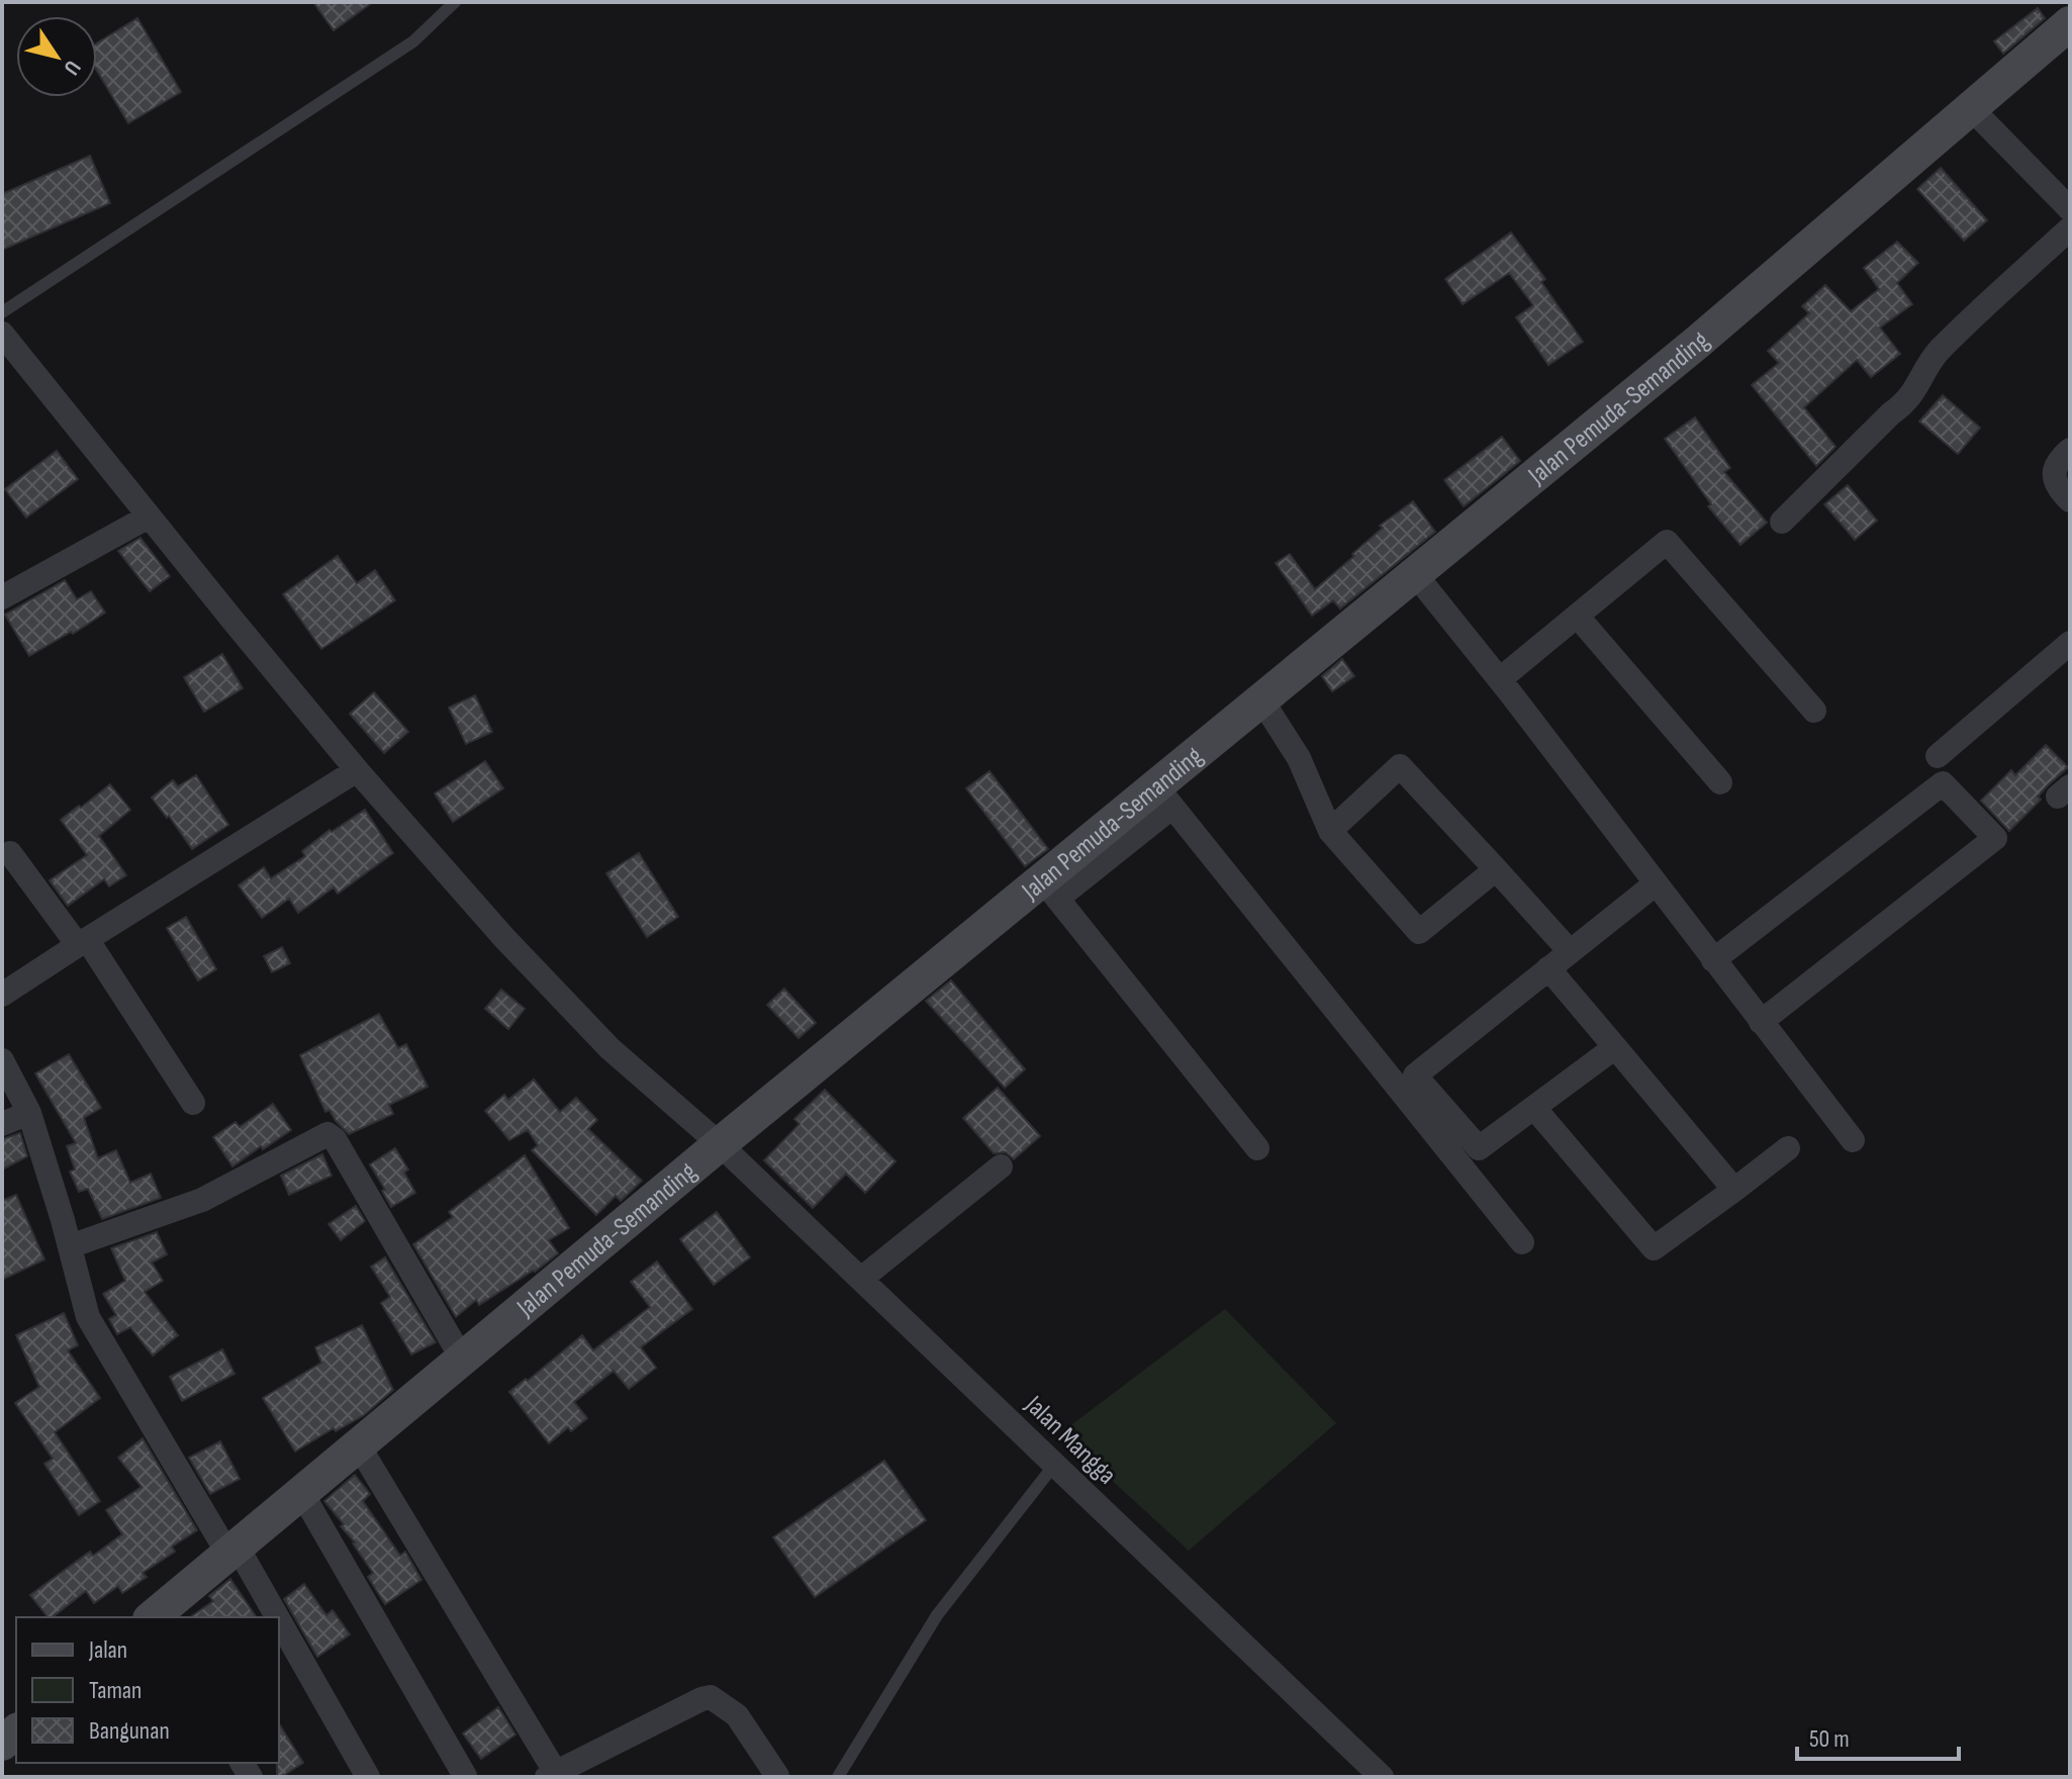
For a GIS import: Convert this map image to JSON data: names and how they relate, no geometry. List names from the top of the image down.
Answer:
{
  "streets": {
    "main road": ["Jalan Pemuda-Semanding"],
    "street": ["Jalan Mangga"]
  },
  "crossings": [
    ["Jalan Pemuda-Semanding", "Jalan Mangga"]
  ],
  "legend": ["Jalan", "Taman", "Bangunan"],
  "scale_bar": "50 m",
  "north": "bottom right"
}
